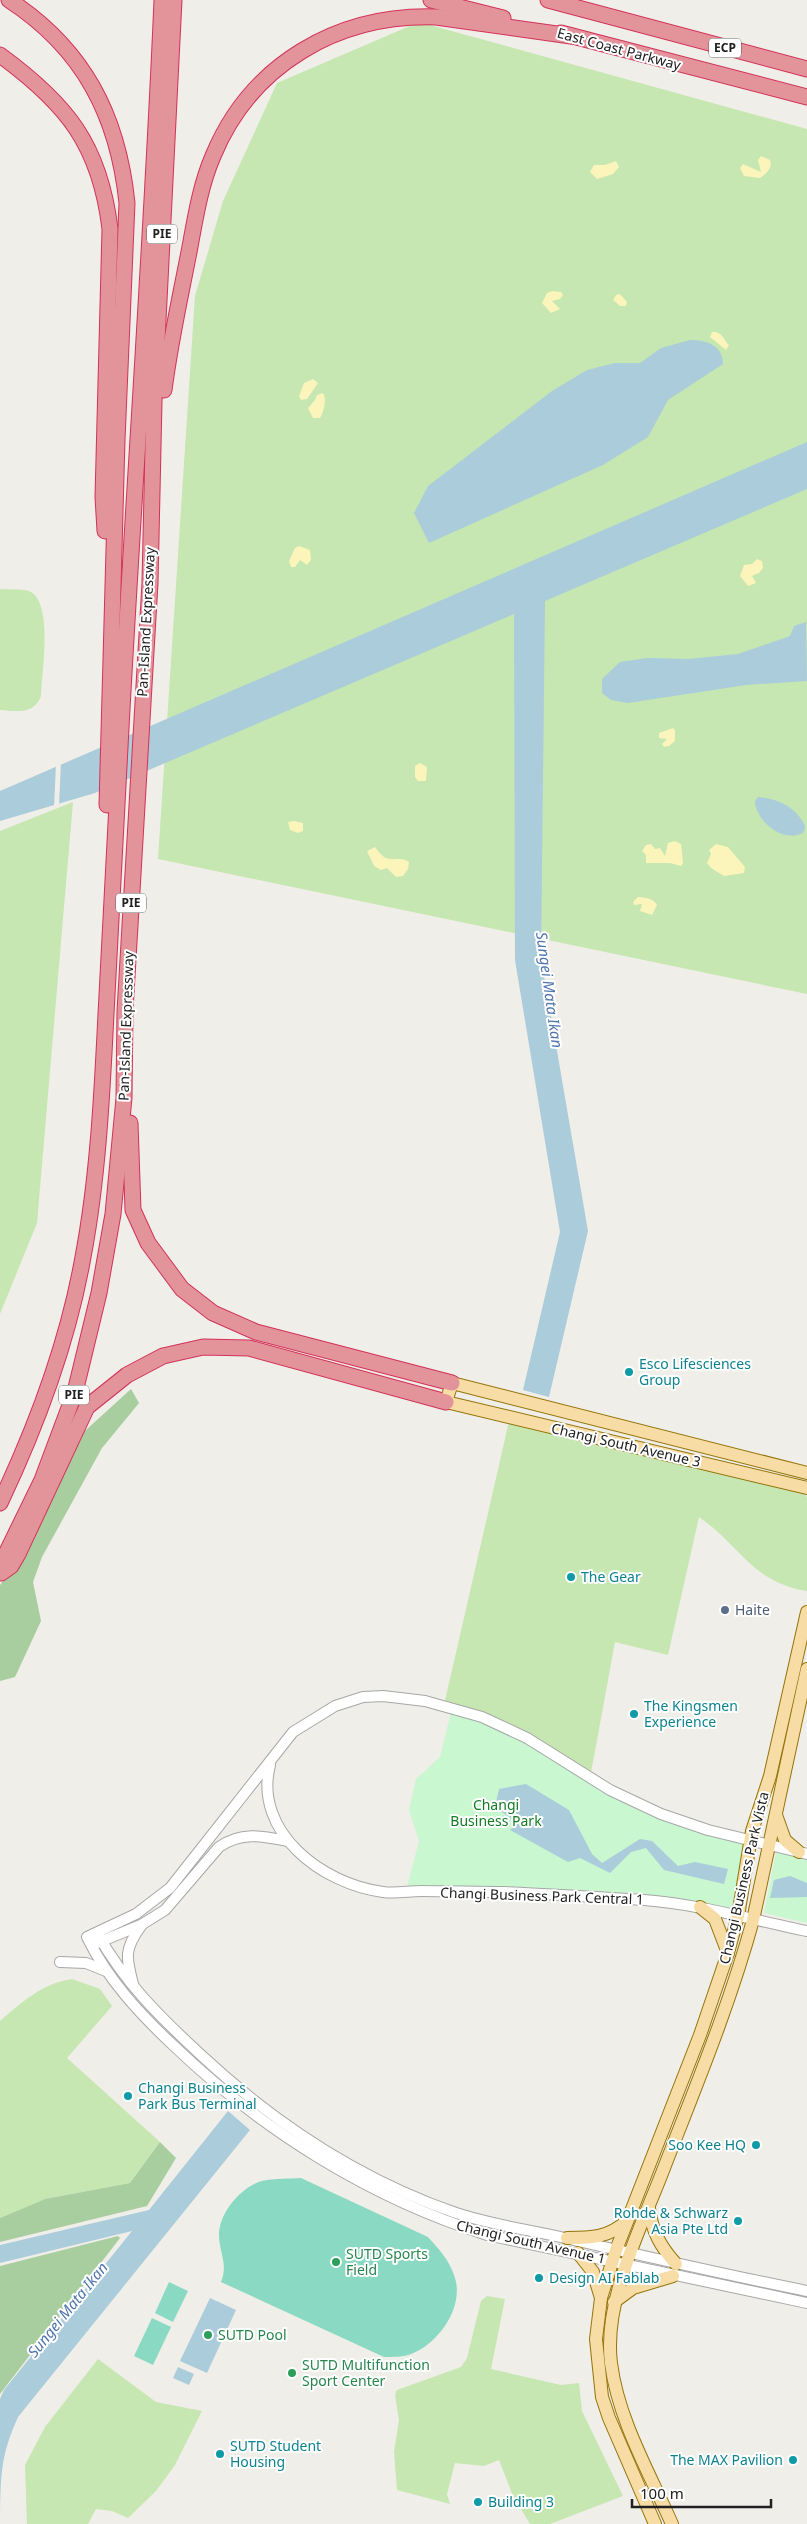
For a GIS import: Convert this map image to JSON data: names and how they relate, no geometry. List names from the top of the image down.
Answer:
{
  "streets": {
    "highway": [
      "ECP",
      "East Coast Parkway",
      "PIE",
      "Pan-Island Expressway"
    ],
    "main road": ["Changi South Avenue 3", "Changi Business Park Vista"],
    "street": ["Changi Business Park Central 1", "Changi South Avenue 1"]
  },
  "crossings": [
    ["PIE", "Pan-Island Expressway"],
    ["Changi Business Park Vista", "Changi Business Park Central 1"],
    ["Changi Business Park Vista", "Changi South Avenue 1"]
  ],
  "water": ["Sungei Mata Ikan"],
  "parks": ["Changi Business Park"],
  "places": [
    "Esco Lifesciences Group",
    "The Gear",
    "Haite",
    "The Kingsmen Experience",
    "Changi Business Park Bus Terminal",
    "Soo Kee HQ",
    "Rohde & Schwarz Asia Pte Ltd",
    "SUTD Sports Field",
    "Design AI Fablab",
    "SUTD Pool",
    "SUTD Multifunction Sport Center",
    "SUTD Student Housing",
    "The MAX Pavilion",
    "Building 3"
  ],
  "scale_bar": "100 m"
}
